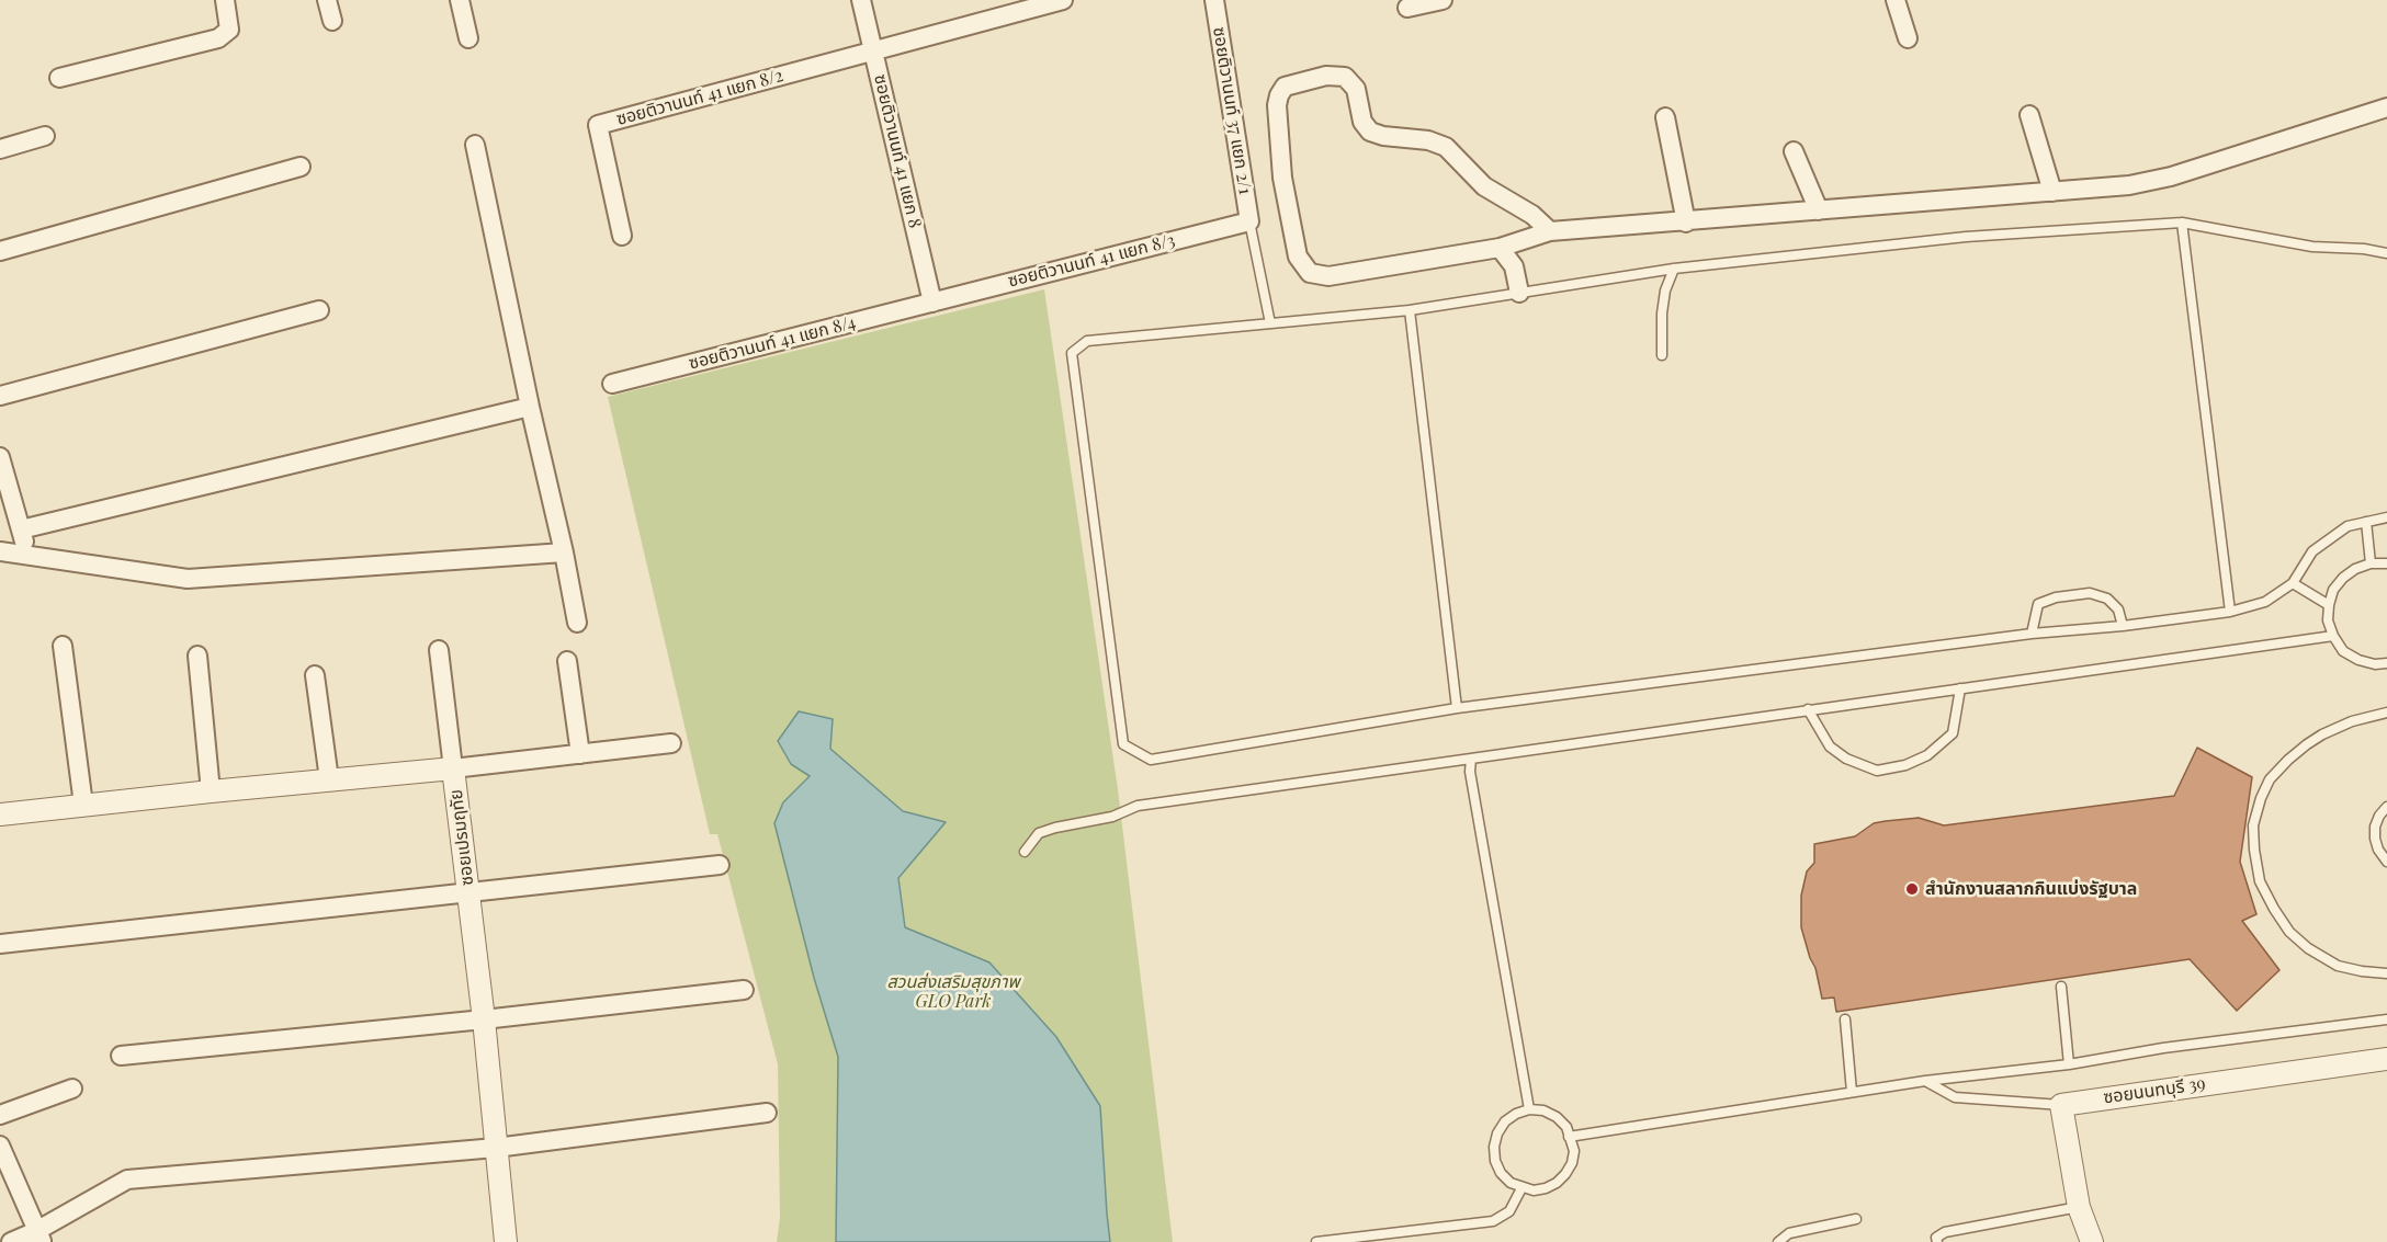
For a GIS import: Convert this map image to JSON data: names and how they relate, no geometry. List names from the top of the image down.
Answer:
{
  "streets": {
    "street": [
      "ซอยติวานนท์ 41 แยก 8/2",
      "ซอยติวานนท์ 37 แยก 2/1",
      "ซอยติวานนท์ 41 แยก 8",
      "ซอยติวานนท์ 41 แยก 8/3",
      "ซอยติวานนท์ 41 แยก 8/4",
      "ซอยเปรมฤทัย",
      "ซอยนนทบุรี 39"
    ]
  },
  "crossings": [
    ["ซอยติวานนท์ 41 แยก 8/2", "ซอยติวานนท์ 41 แยก 8"],
    ["ซอยติวานนท์ 37 แยก 2/1", "ซอยติวานนท์ 41 แยก 8/3"],
    ["ซอยติวานนท์ 41 แยก 8", "ซอยติวานนท์ 41 แยก 8/3"],
    ["ซอยติวานนท์ 41 แยก 8", "ซอยติวานนท์ 41 แยก 8/4"],
    ["ซอยติวานนท์ 41 แยก 8/3", "ซอยติวานนท์ 41 แยก 8/4"]
  ],
  "parks": ["สวนส่งเสริมสุขภาพ GLO Park"],
  "places": ["สำนักงานสลากกินแบ่งรัฐบาล"]
}
